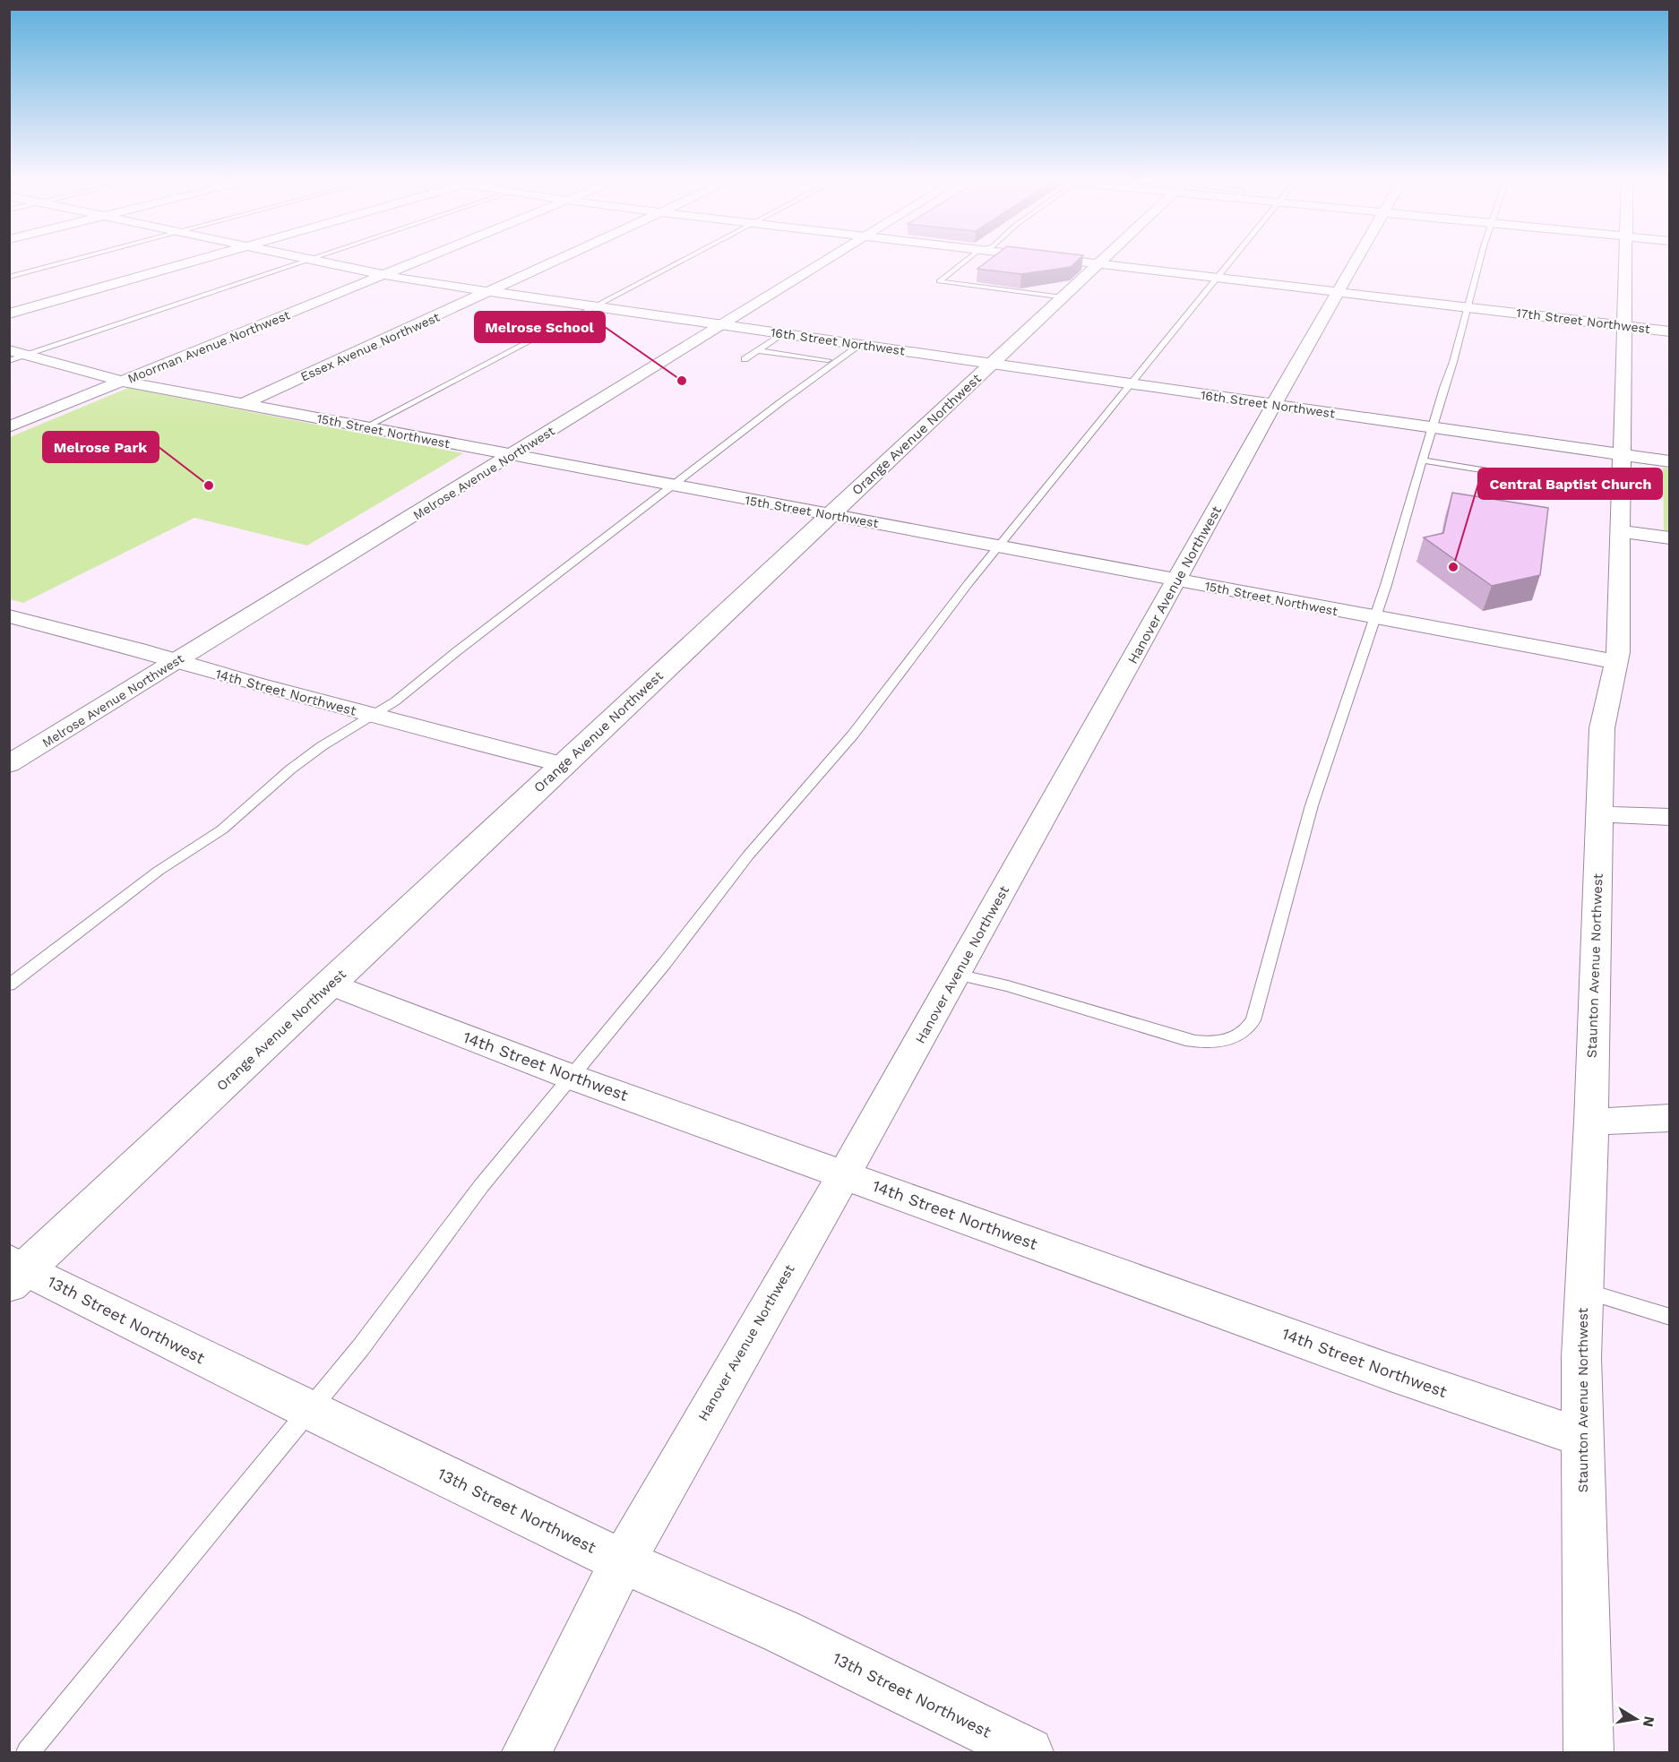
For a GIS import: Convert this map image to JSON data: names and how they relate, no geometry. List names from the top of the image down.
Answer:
{
  "streets": {
    "main road": ["Orange Avenue Northwest", "Melrose Avenue Northwest"],
    "street": [
      "17th Street Northwest",
      "16th Street Northwest",
      "Moorman Avenue Northwest",
      "Essex Avenue Northwest",
      "15th Street Northwest",
      "Hanover Avenue Northwest",
      "14th Street Northwest",
      "Staunton Avenue Northwest",
      "13th Street Northwest"
    ]
  },
  "crossings": [
    ["17th Street Northwest", "Orange Avenue Northwest"],
    ["17th Street Northwest", "Hanover Avenue Northwest"],
    ["17th Street Northwest", "Staunton Avenue Northwest"],
    ["16th Street Northwest", "Moorman Avenue Northwest"],
    ["16th Street Northwest", "Essex Avenue Northwest"],
    ["16th Street Northwest", "Orange Avenue Northwest"],
    ["16th Street Northwest", "Melrose Avenue Northwest"],
    ["16th Street Northwest", "Hanover Avenue Northwest"],
    ["16th Street Northwest", "Staunton Avenue Northwest"],
    ["Moorman Avenue Northwest", "15th Street Northwest"],
    ["Essex Avenue Northwest", "15th Street Northwest"],
    ["15th Street Northwest", "Orange Avenue Northwest"],
    ["15th Street Northwest", "Melrose Avenue Northwest"],
    ["15th Street Northwest", "Hanover Avenue Northwest"],
    ["15th Street Northwest", "Staunton Avenue Northwest"],
    ["Orange Avenue Northwest", "14th Street Northwest"],
    ["Orange Avenue Northwest", "13th Street Northwest"],
    ["Melrose Avenue Northwest", "14th Street Northwest"],
    ["Hanover Avenue Northwest", "14th Street Northwest"],
    ["Hanover Avenue Northwest", "13th Street Northwest"],
    ["14th Street Northwest", "Staunton Avenue Northwest"]
  ],
  "places": ["Melrose School", "Melrose Park", "Central Baptist Church"],
  "north": "right"
}
